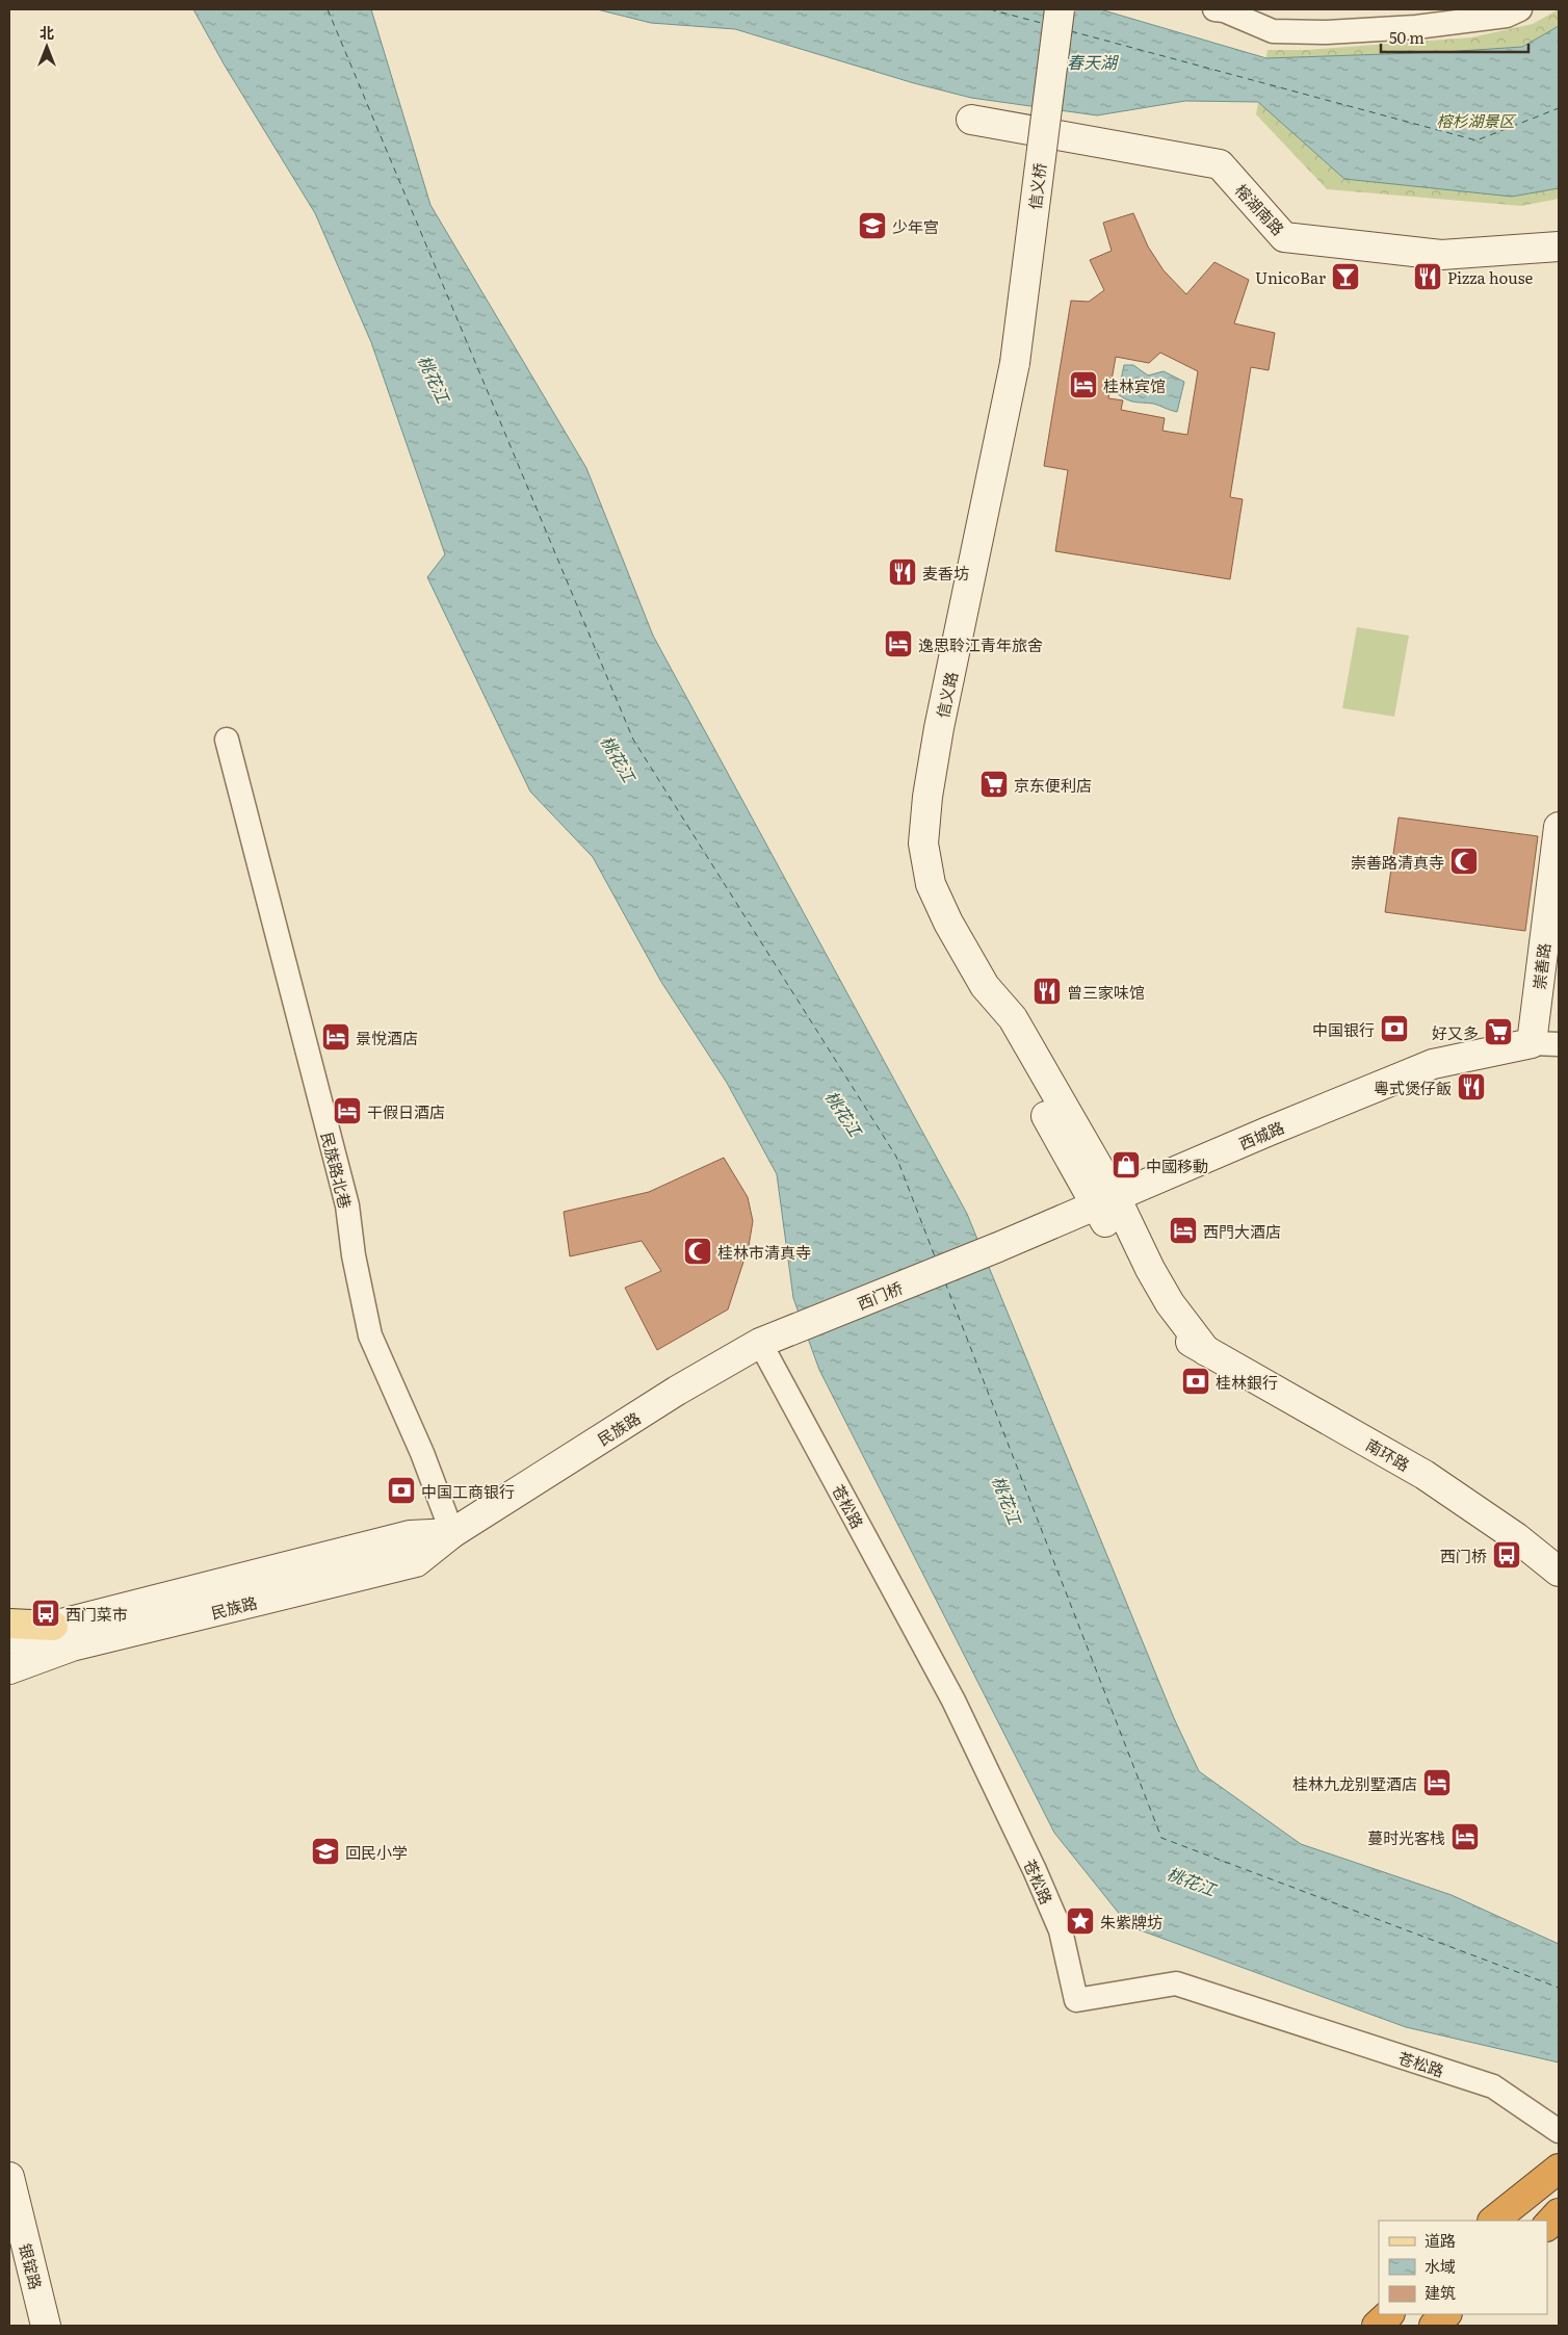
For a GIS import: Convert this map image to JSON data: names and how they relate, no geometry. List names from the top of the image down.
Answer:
{
  "streets": {
    "main road": [
      "信义桥",
      "榕湖南路",
      "信义路",
      "崇善路",
      "西城路",
      "西门桥",
      "民族路",
      "南环路",
      "银锭路"
    ],
    "street": ["民族路北巷", "苍松路"]
  },
  "crossings": [
    ["信义桥", "信义路"],
    ["信义路", "西城路"],
    ["信义路", "南环路"],
    ["崇善路", "西城路"],
    ["西城路", "西门桥"],
    ["西城路", "南环路"],
    ["民族路北巷", "民族路"],
    ["西门桥", "民族路"],
    ["西门桥", "苍松路"],
    ["民族路", "苍松路"]
  ],
  "water": ["春天湖", "桃花江"],
  "parks": ["榕杉湖景区"],
  "places": {
    "school or university": ["少年宫", "回民小学"],
    "bar": ["UnicoBar"],
    "restaurant": [
      "Pizza house",
      "麦香坊",
      "曾三家味馆",
      "粵式煲仔飯"
    ],
    "hotel": [
      "桂林宾馆",
      "逸思聆江青年旅舍",
      "景悅酒店",
      "干假日酒店",
      "西門大酒店",
      "桂林九龙别墅酒店",
      "蔓时光客栈"
    ],
    "supermarket": ["京东便利店", "好又多"],
    "mosque": ["崇善路清真寺", "桂林市清真寺"],
    "bank": ["中国银行", "桂林銀行", "中国工商银行"],
    "shop": ["中國移動"],
    "bus stop": ["西门桥", "西门菜市"],
    "place": ["朱紫牌坊"]
  },
  "legend": ["道路", "水域", "建筑"],
  "scale_bar": "50 m",
  "north": "top"
}
